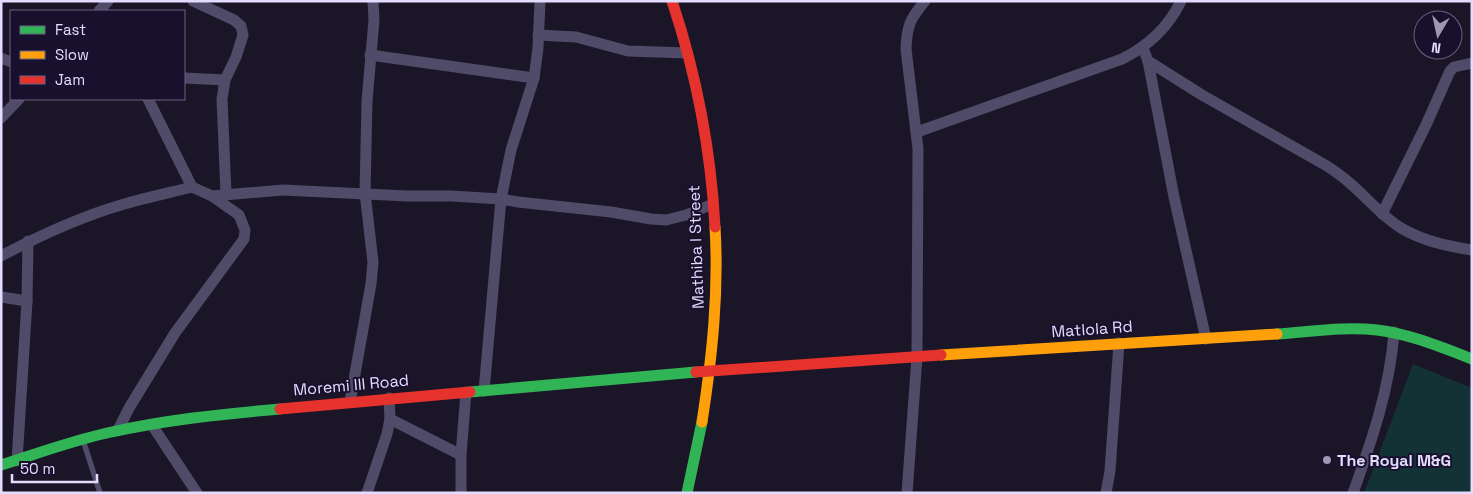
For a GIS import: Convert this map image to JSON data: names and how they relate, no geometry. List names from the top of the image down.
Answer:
{
  "streets": {
    "street": ["Mathiba I Street", "Matlola Rd", "Moremi III Road"]
  },
  "crossings": [
    ["Mathiba I Street", "Matlola Rd"],
    ["Mathiba I Street", "Moremi III Road"],
    ["Matlola Rd", "Moremi III Road"]
  ],
  "places": ["The Royal M&G"],
  "legend": ["Fast", "Slow", "Jam"],
  "scale_bar": "50 m",
  "north": "bottom"
}
